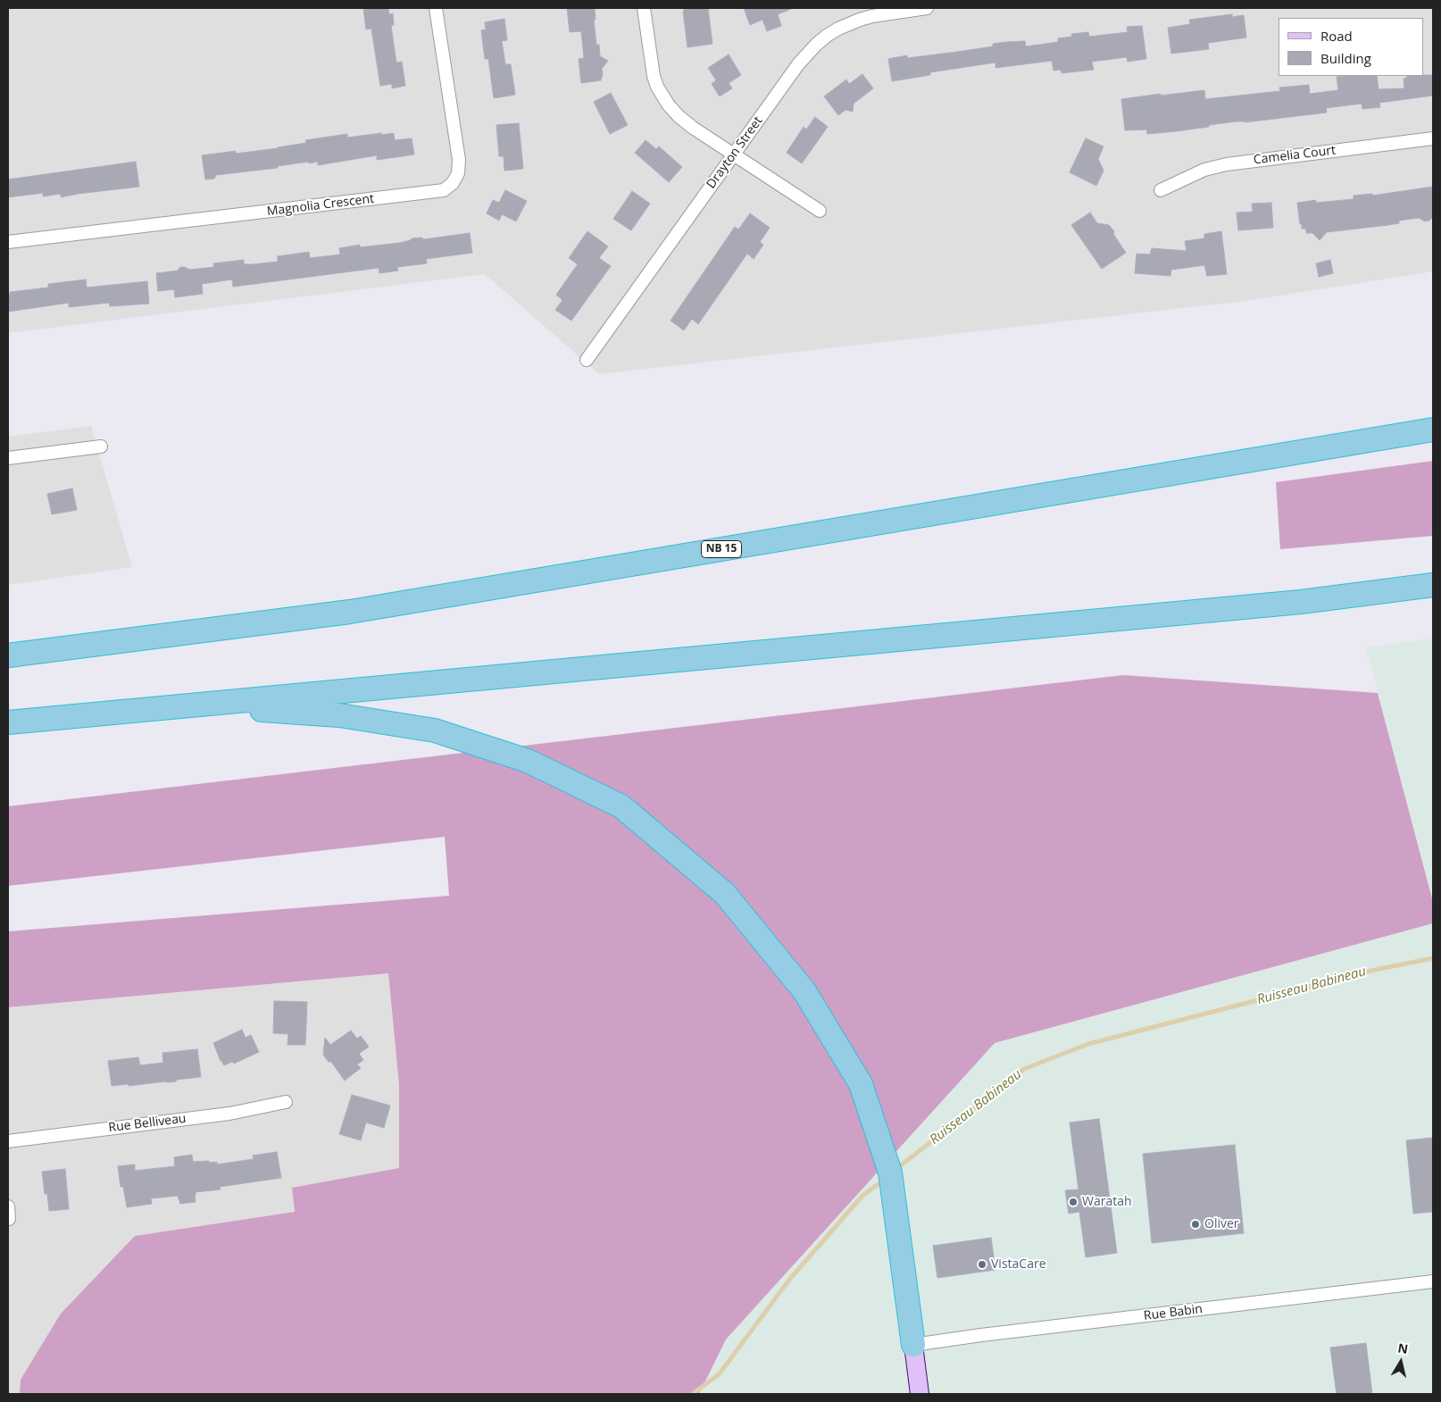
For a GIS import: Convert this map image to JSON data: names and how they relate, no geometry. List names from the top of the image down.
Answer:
{
  "streets": {
    "highway": ["NB 15"],
    "street": [
      "Drayton Street",
      "Camelia Court",
      "Magnolia Crescent",
      "Rue Belliveau",
      "Rue Babin"
    ]
  },
  "water": ["Ruisseau Babineau"],
  "places": ["Waratah", "Oliver", "VistaCare"],
  "legend": ["Road", "Building"],
  "north": "top"
}
